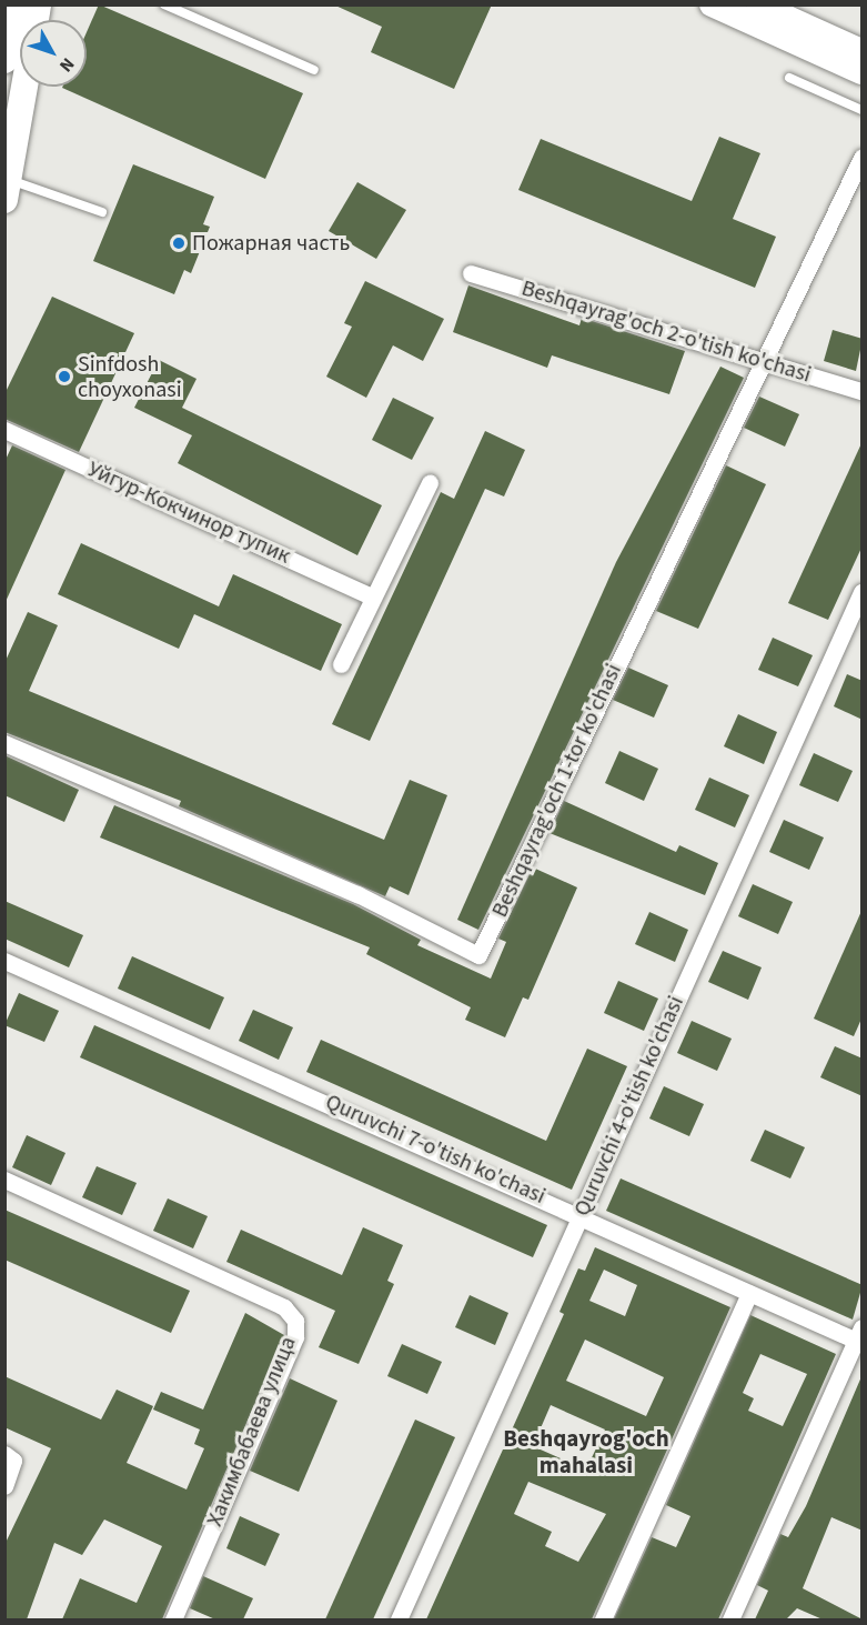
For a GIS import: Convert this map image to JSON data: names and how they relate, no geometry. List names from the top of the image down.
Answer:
{
  "streets": {
    "street": [
      "Beshqayrag'och 2-o'tish ko'chasi",
      "Уйгур-Кокчинор тупик",
      "Beshqayrag'och 1-tor ko'chasi",
      "Quruvchi 4-o'tish ko'chasi",
      "Quruvchi 7-o'tish ko'chasi",
      "Хакимбабаева улица"
    ]
  },
  "crossings": [
    ["Beshqayrag'och 2-o'tish ko'chasi", "Beshqayrag'och 1-tor ko'chasi"],
    ["Quruvchi 4-o'tish ko'chasi", "Quruvchi 7-o'tish ko'chasi"]
  ],
  "districts": ["Beshqayrog'och mahalasi"],
  "places": ["Пожарная часть", "Sinfdosh choyxonasi"],
  "north": "bottom right"
}
